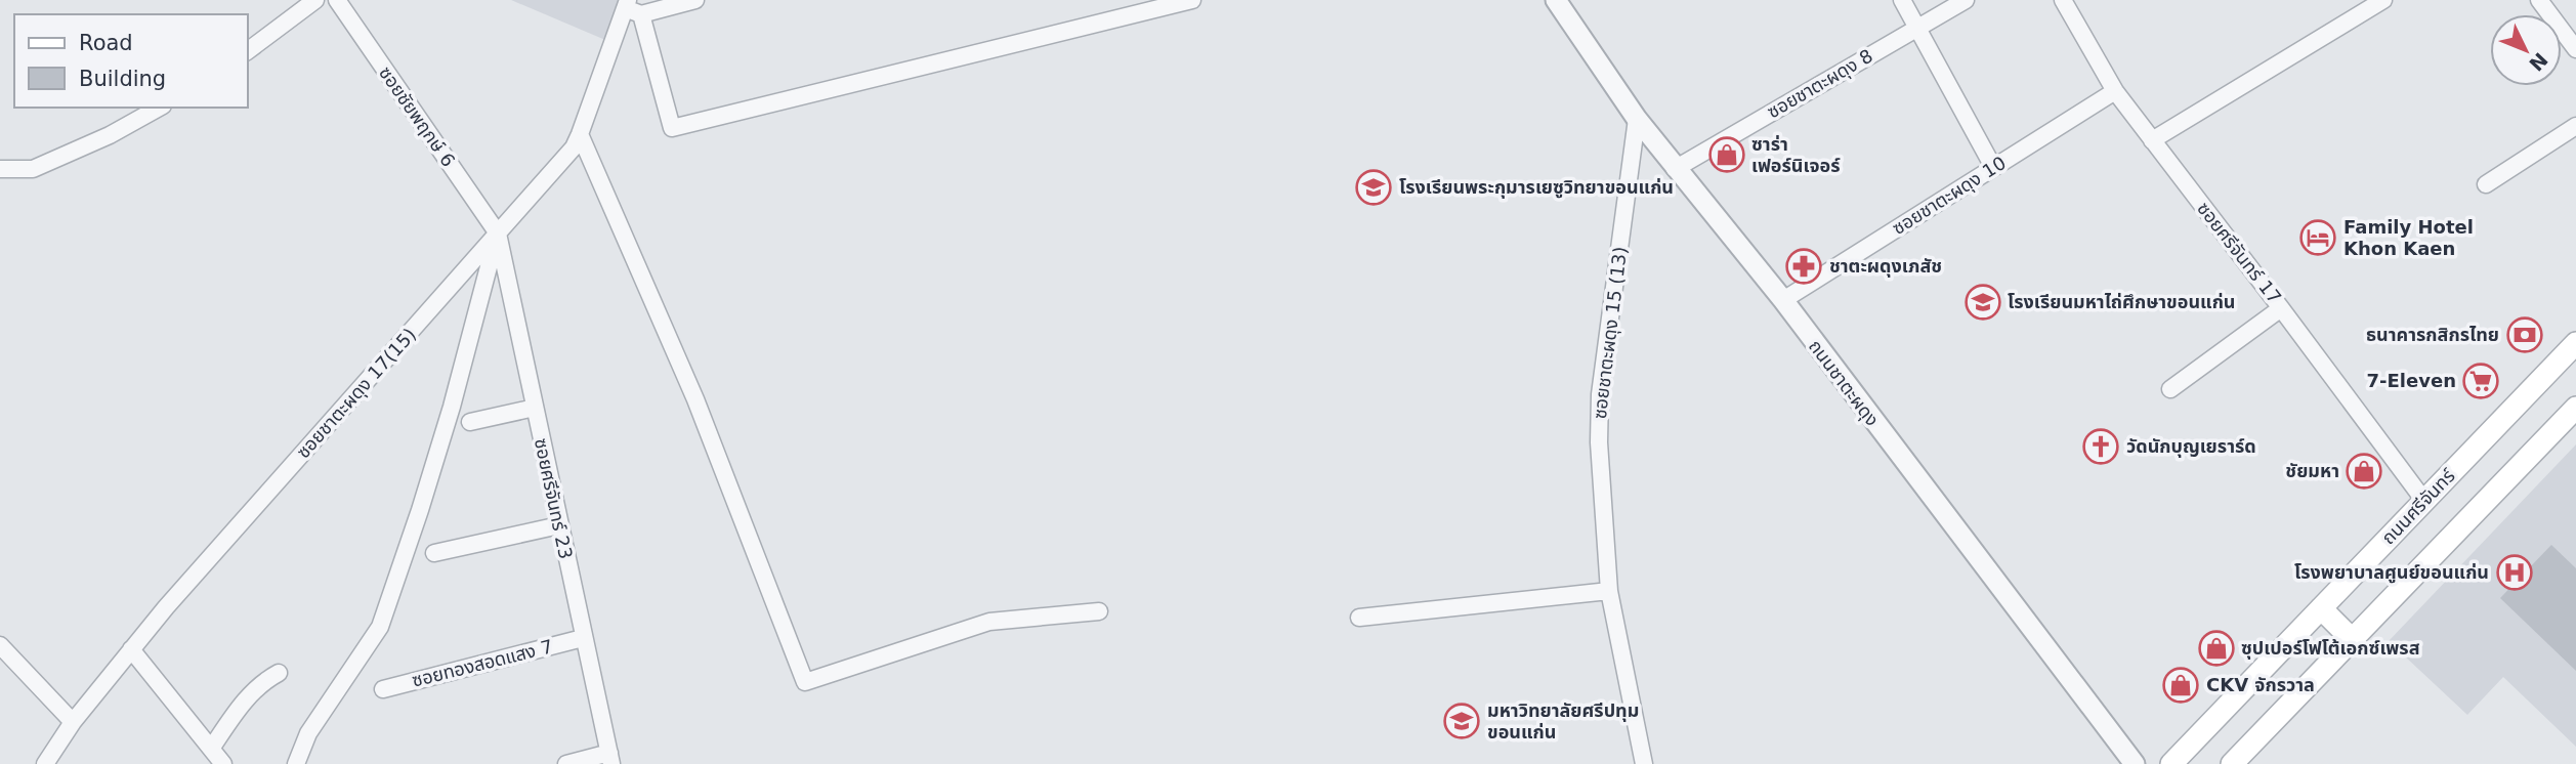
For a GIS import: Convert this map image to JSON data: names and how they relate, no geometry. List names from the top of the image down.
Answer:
{
  "streets": {
    "main road": ["ถนนศรีจันทร์"],
    "street": [
      "ซอยชาตะผดุง 8",
      "ซอยชัยพฤกษ์ 6",
      "ซอยชาตะผดุง 10",
      "ซอยศรีจันทร์ 17",
      "ซอยชาตะผดุง 15 (13)",
      "ถนนชาตะผดุง",
      "ซอยชาตะผดุง 17(15)",
      "ซอยศรีจันทร์ 23",
      "ซอยทองสอดแสง 7"
    ]
  },
  "crossings": [
    ["ซอยชาตะผดุง 8", "ถนนชาตะผดุง"],
    ["ซอยชัยพฤกษ์ 6", "ซอยชาตะผดุง 17(15)"],
    ["ซอยชัยพฤกษ์ 6", "ซอยศรีจันทร์ 23"],
    ["ซอยชาตะผดุง 10", "ซอยศรีจันทร์ 17"],
    ["ซอยชาตะผดุง 10", "ถนนชาตะผดุง"],
    ["ซอยศรีจันทร์ 17", "ถนนศรีจันทร์"],
    ["ซอยชาตะผดุง 15 (13)", "ถนนชาตะผดุง"],
    ["ซอยชาตะผดุง 17(15)", "ซอยศรีจันทร์ 23"],
    ["ซอยศรีจันทร์ 23", "ซอยทองสอดแสง 7"]
  ],
  "places": {
    "shop": [
      "ซาร่า เฟอร์นิเจอร์",
      "ชัยมหา",
      "ซุปเปอร์โฟโต้เอกซ์เพรส",
      "CKV จักรวาล"
    ],
    "school or university": ["โรงเรียนพระกุมารเยซูวิทยาขอนแก่น", "โรงเรียนมหาไถ่ศึกษาขอนแก่น", "มหาวิทยาลัยศรีปทุม ขอนแก่น"],
    "hotel": ["Family Hotel Khon Kaen"],
    "pharmacy": ["ชาตะผดุงเภสัช"],
    "bank": ["ธนาคารกสิกรไทย"],
    "supermarket": ["7-Eleven"],
    "church": ["วัดนักบุญเยราร์ด"],
    "hospital": ["โรงพยาบาลศูนย์ขอนแก่น"]
  },
  "legend": ["Road", "Building"],
  "north": "bottom right"
}
